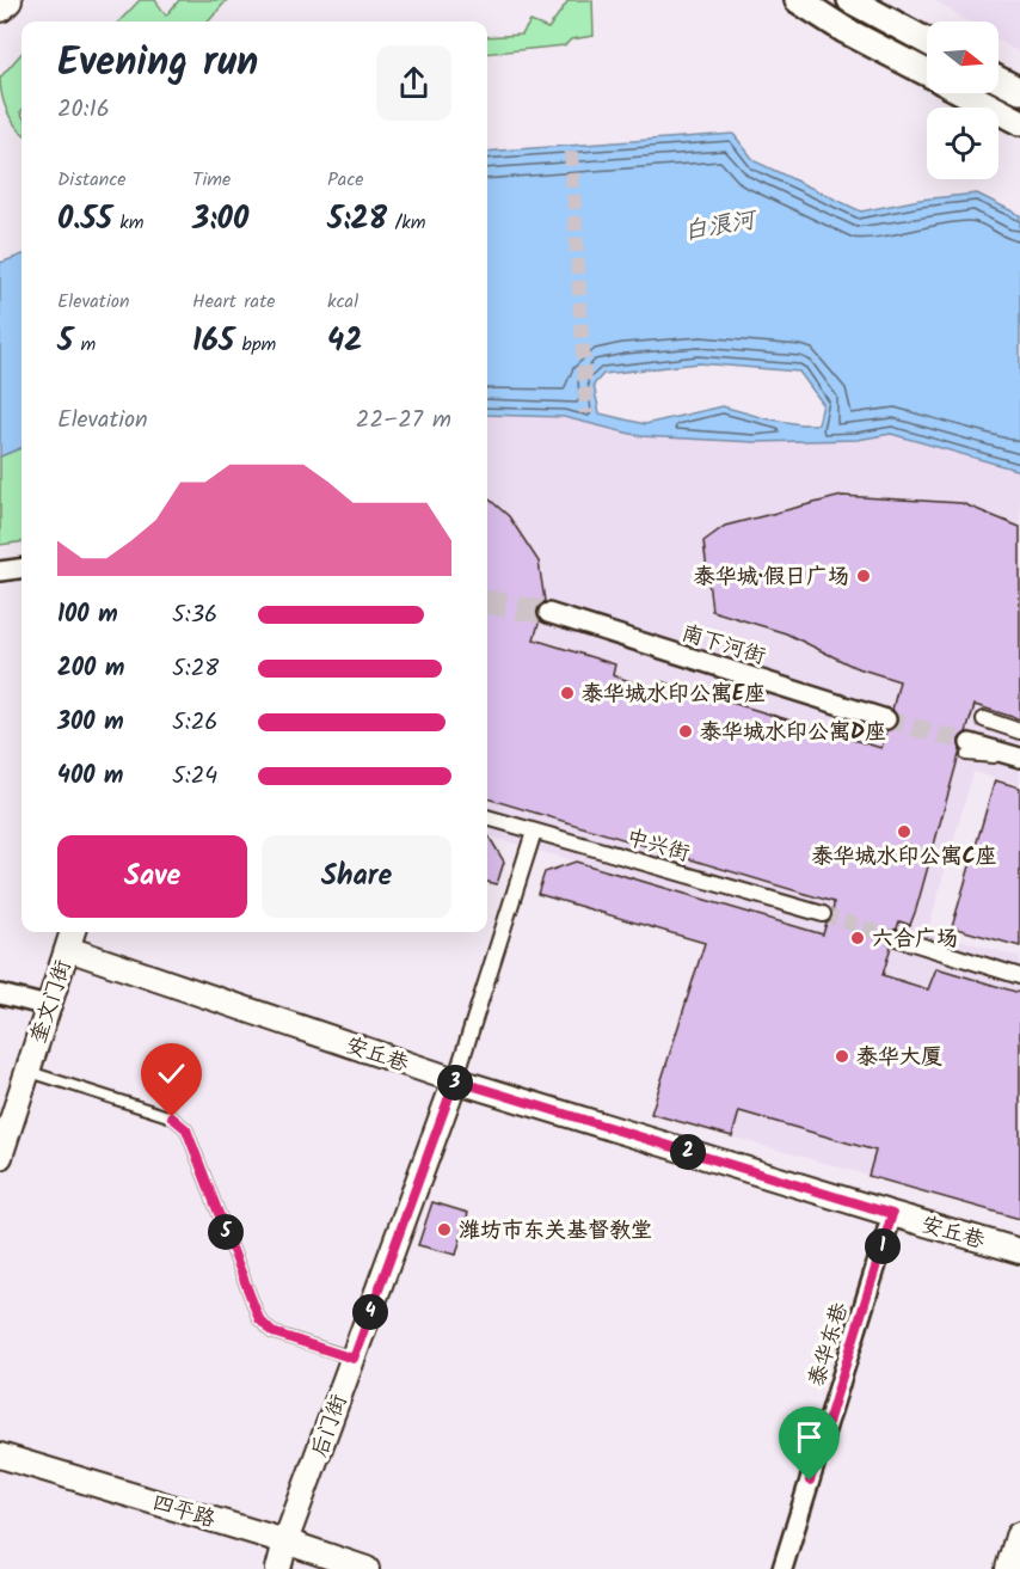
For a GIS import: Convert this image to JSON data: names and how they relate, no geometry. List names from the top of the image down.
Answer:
{
  "streets": {
    "street": [
      "南下河街",
      "中兴街",
      "奎文门街",
      "安丘巷",
      "泰华东巷",
      "后门街",
      "四平路"
    ]
  },
  "crossings": [
    ["奎文门街", "安丘巷"],
    ["安丘巷", "泰华东巷"],
    ["安丘巷", "后门街"],
    ["后门街", "四平路"]
  ],
  "water": ["白浪河"],
  "places": [
    "泰华城·假日广场",
    "泰华城水印公寓E座",
    "泰华城水印公寓D座",
    "泰华城水印公寓C座",
    "六合广场",
    "泰华大厦",
    "潍坊市东关基督教堂"
  ],
  "north": "right",
  "page": {
    "heading": ["Evening run", "20:16"],
    "stats": [
      ["Distance", "0.55 km"],
      ["Time", "3:00"],
      ["Pace", "5:28 /km"],
      ["Elevation", "5 m"],
      ["Heart rate", "165 bpm"],
      ["kcal", "42"]
    ],
    "chart": ["Elevation", "22–27 m"],
    "list": [
      {
        "name": "100 m",
        "note": "5:36"
      },
      {
        "name": "200 m",
        "note": "5:28"
      },
      {
        "name": "300 m",
        "note": "5:26"
      },
      {
        "name": "400 m",
        "note": "5:24"
      }
    ],
    "buttons": ["Save", "Share"],
    "pins": [
      "3",
      "2",
      "5",
      "1",
      "4"
    ]
  }
}
